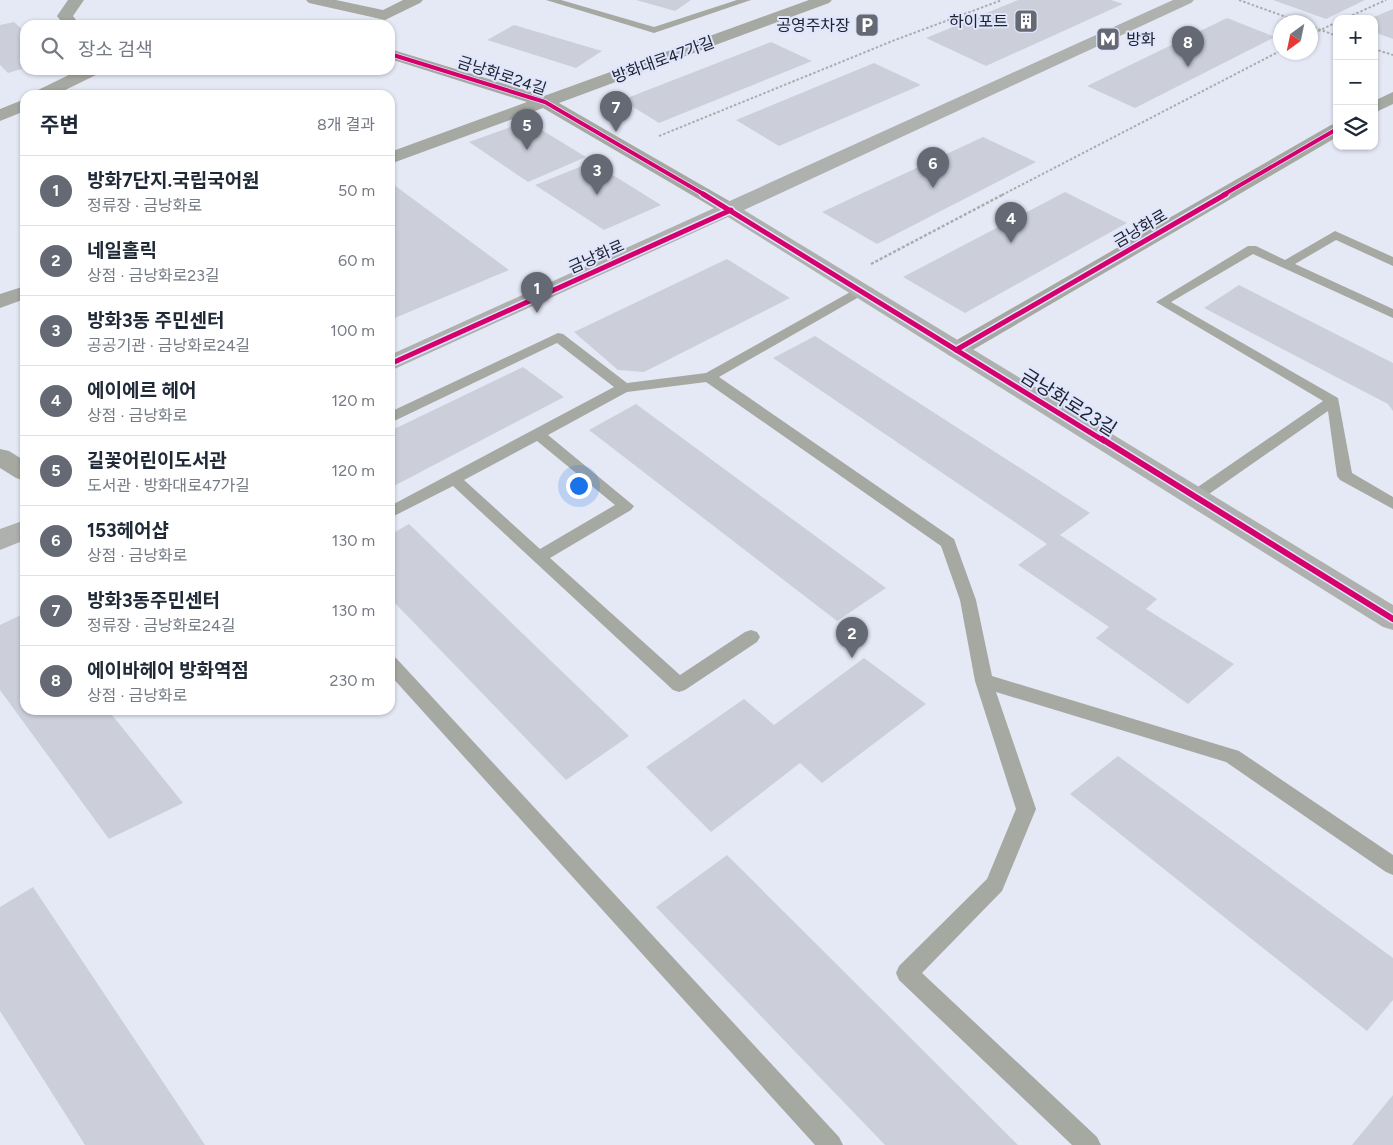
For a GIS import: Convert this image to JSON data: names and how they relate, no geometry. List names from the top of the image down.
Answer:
{
  "streets": {
    "street": [
      "방화대로47가길",
      "금낭화로24길",
      "금낭화로",
      "금낭화로23길"
    ]
  },
  "crossings": [
    ["방화대로47가길", "금낭화로24길"],
    ["금낭화로24길", "금낭화로"],
    ["금낭화로24길", "금낭화로23길"],
    ["금낭화로", "금낭화로23길"]
  ],
  "places": {
    "building": ["하이포트"],
    "parking": ["공영주차장"],
    "metro station": ["방화"]
  },
  "north": "bottom left",
  "page": {
    "map_buttons": ["+", "−"],
    "search": "장소 검색",
    "pins": [
      "8",
      "7",
      "5",
      "6",
      "3",
      "4",
      "1",
      "2"
    ],
    "heading": ["주변", "8개 결과"],
    "list": [
      {
        "mark": "1",
        "name": "방화7단지.국립국어원",
        "note": "정류장 · 금낭화로",
        "value": "50 m"
      },
      {
        "mark": "2",
        "name": "네일홀릭",
        "note": "상점 · 금낭화로23길",
        "value": "60 m"
      },
      {
        "mark": "3",
        "name": "방화3동 주민센터",
        "note": "공공기관 · 금낭화로24길",
        "value": "100 m"
      },
      {
        "mark": "4",
        "name": "에이에르 헤어",
        "note": "상점 · 금낭화로",
        "value": "120 m"
      },
      {
        "mark": "5",
        "name": "길꽃어린이도서관",
        "note": "도서관 · 방화대로47가길",
        "value": "120 m"
      },
      {
        "mark": "6",
        "name": "153헤어샵",
        "note": "상점 · 금낭화로",
        "value": "130 m"
      },
      {
        "mark": "7",
        "name": "방화3동주민센터",
        "note": "정류장 · 금낭화로24길",
        "value": "130 m"
      },
      {
        "mark": "8",
        "name": "에이바헤어 방화역점",
        "note": "상점 · 금낭화로",
        "value": "230 m"
      }
    ]
  }
}
